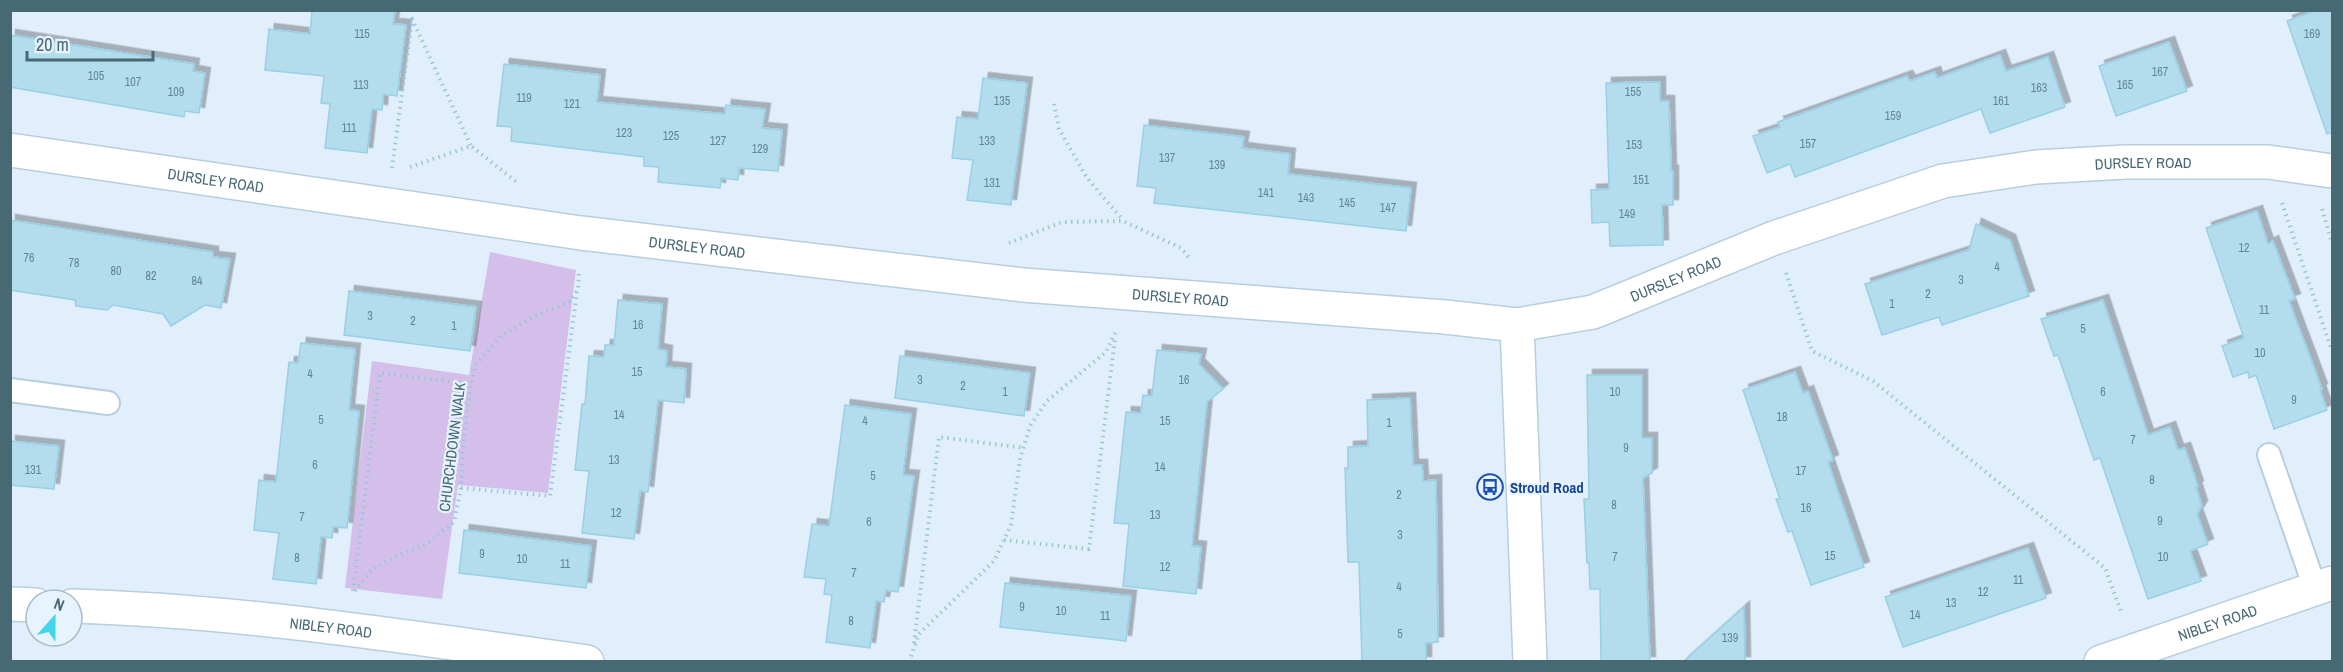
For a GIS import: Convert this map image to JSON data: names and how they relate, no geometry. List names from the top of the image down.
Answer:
{
  "streets": {
    "street": ["DURSLEY ROAD", "NIBLEY ROAD"],
    "path": ["CHURCHDOWN WALK"]
  },
  "places": {
    "bus stop": ["Stroud Road"]
  },
  "house_numbers": [
    "115",
    "169",
    "167",
    "105",
    "107",
    "113",
    "165",
    "163",
    "109",
    "155",
    "119",
    "135",
    "161",
    "121",
    "159",
    "111",
    "123",
    "125",
    "127",
    "133",
    "157",
    "153",
    "129",
    "137",
    "139",
    "151",
    "131",
    "141",
    "143",
    "145",
    "147",
    "149",
    "12",
    "76",
    "78",
    "4",
    "80",
    "82",
    "3",
    "84",
    "2",
    "1",
    "11",
    "3",
    "2",
    "16",
    "1",
    "5",
    "10",
    "15",
    "4",
    "3",
    "16",
    "2",
    "1",
    "10",
    "6",
    "9",
    "14",
    "18",
    "5",
    "4",
    "15",
    "1",
    "7",
    "9",
    "13",
    "6",
    "14",
    "131",
    "17",
    "5",
    "8",
    "2",
    "8",
    "16",
    "12",
    "13",
    "7",
    "9",
    "6",
    "3",
    "9",
    "15",
    "7",
    "10",
    "8",
    "10",
    "11",
    "12",
    "7",
    "11",
    "4",
    "12",
    "13",
    "9",
    "10",
    "14",
    "11",
    "8",
    "5",
    "139"
  ],
  "scale_bar": "20 m",
  "north": "top"
}
